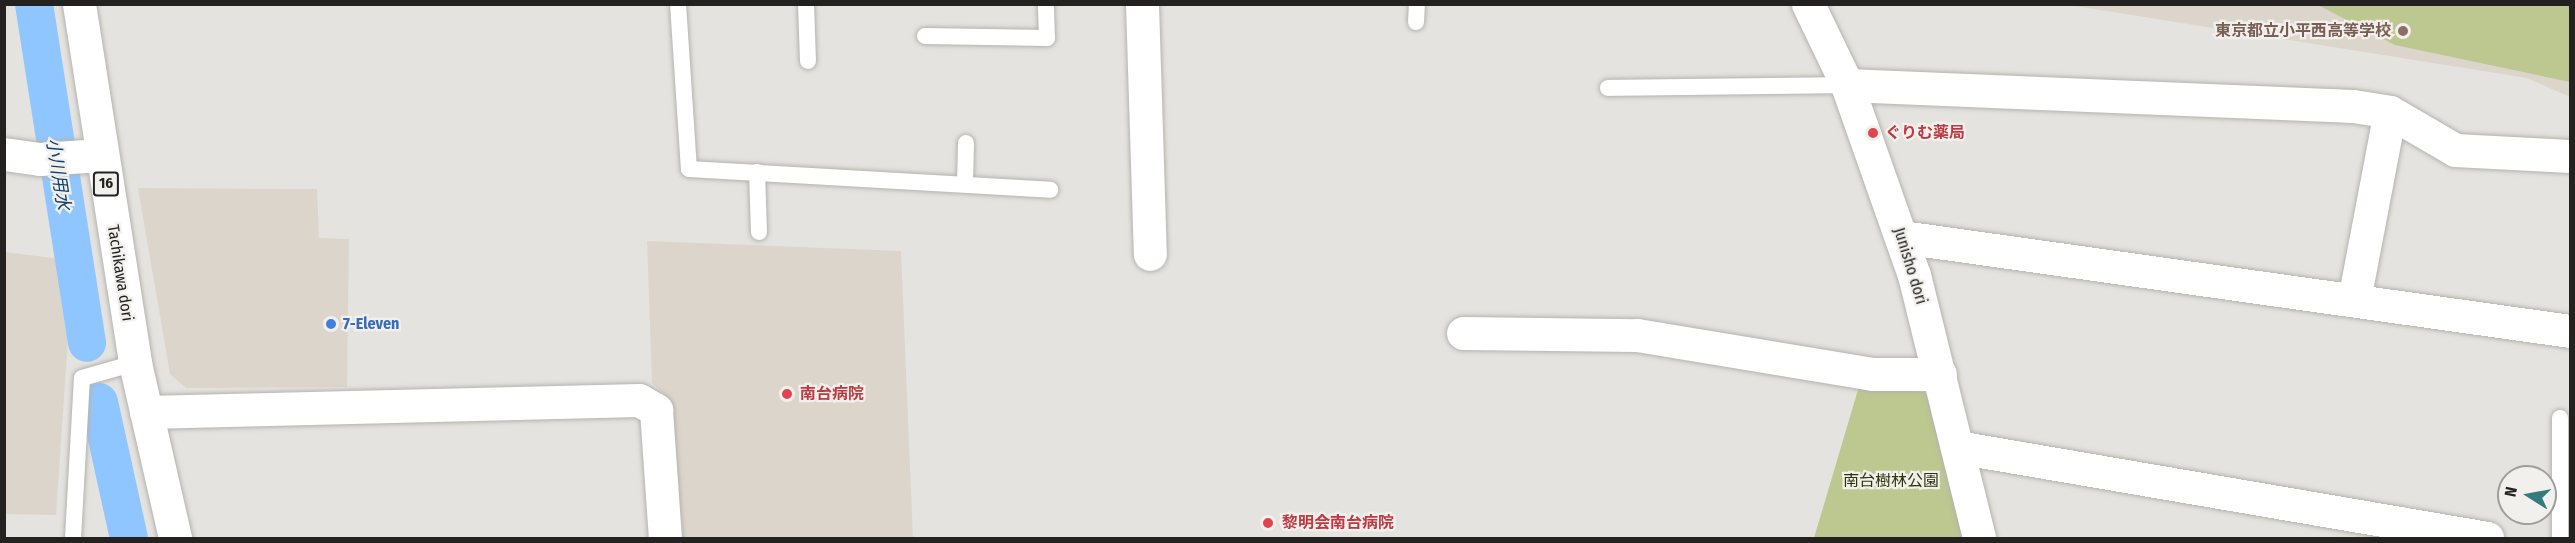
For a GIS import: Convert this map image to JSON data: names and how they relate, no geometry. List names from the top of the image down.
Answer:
{
  "streets": {
    "street": ["16", "Junisho dori", "Tachikawa dori"]
  },
  "water": ["小川用水"],
  "parks": ["南台樹林公園"],
  "places": [
    "東京都立小平西高等学校",
    "ぐりむ薬局",
    "7-Eleven",
    "南台病院",
    "黎明会南台病院"
  ],
  "north": "left"
}
